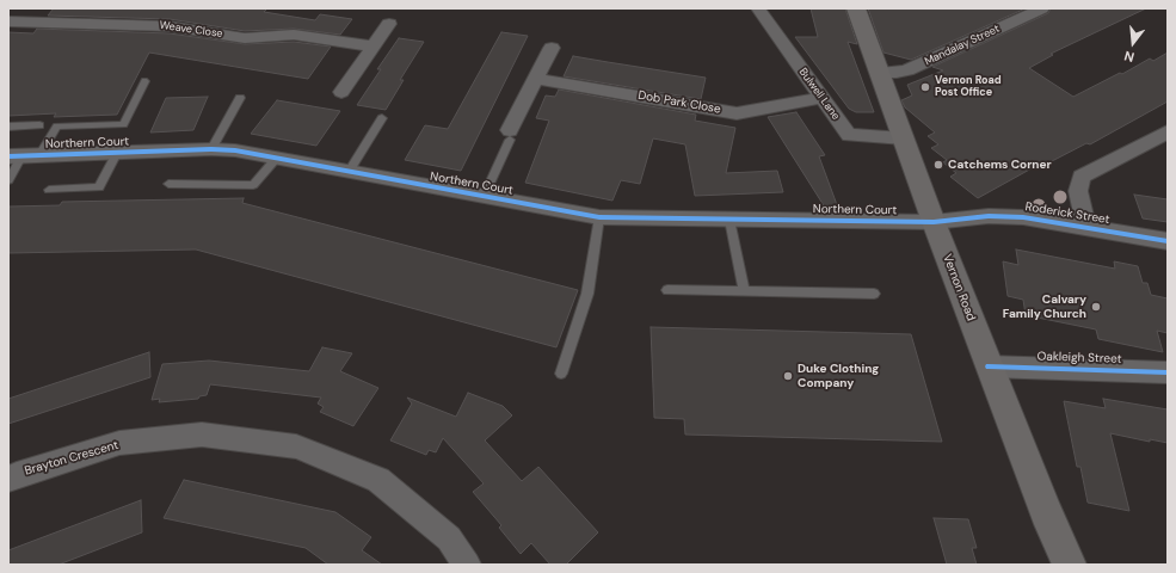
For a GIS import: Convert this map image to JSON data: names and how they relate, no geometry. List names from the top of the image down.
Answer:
{
  "streets": {
    "main road": ["Vernon Road"],
    "street": [
      "Weave Close",
      "Mandalay Street",
      "Bulwell Lane",
      "Dob Park Close",
      "Northern Court",
      "Roderick Street",
      "Oakleigh Street",
      "Brayton Crescent"
    ]
  },
  "crossings": [
    ["Mandalay Street", "Vernon Road"],
    ["Bulwell Lane", "Dob Park Close"],
    ["Bulwell Lane", "Vernon Road"],
    ["Northern Court", "Roderick Street"],
    ["Northern Court", "Vernon Road"],
    ["Roderick Street", "Vernon Road"],
    ["Vernon Road", "Oakleigh Street"]
  ],
  "places": [
    "Vernon Road Post Office",
    "Catchems Corner",
    "Calvary Family Church",
    "Duke Clothing Company"
  ],
  "north": "bottom"
}
